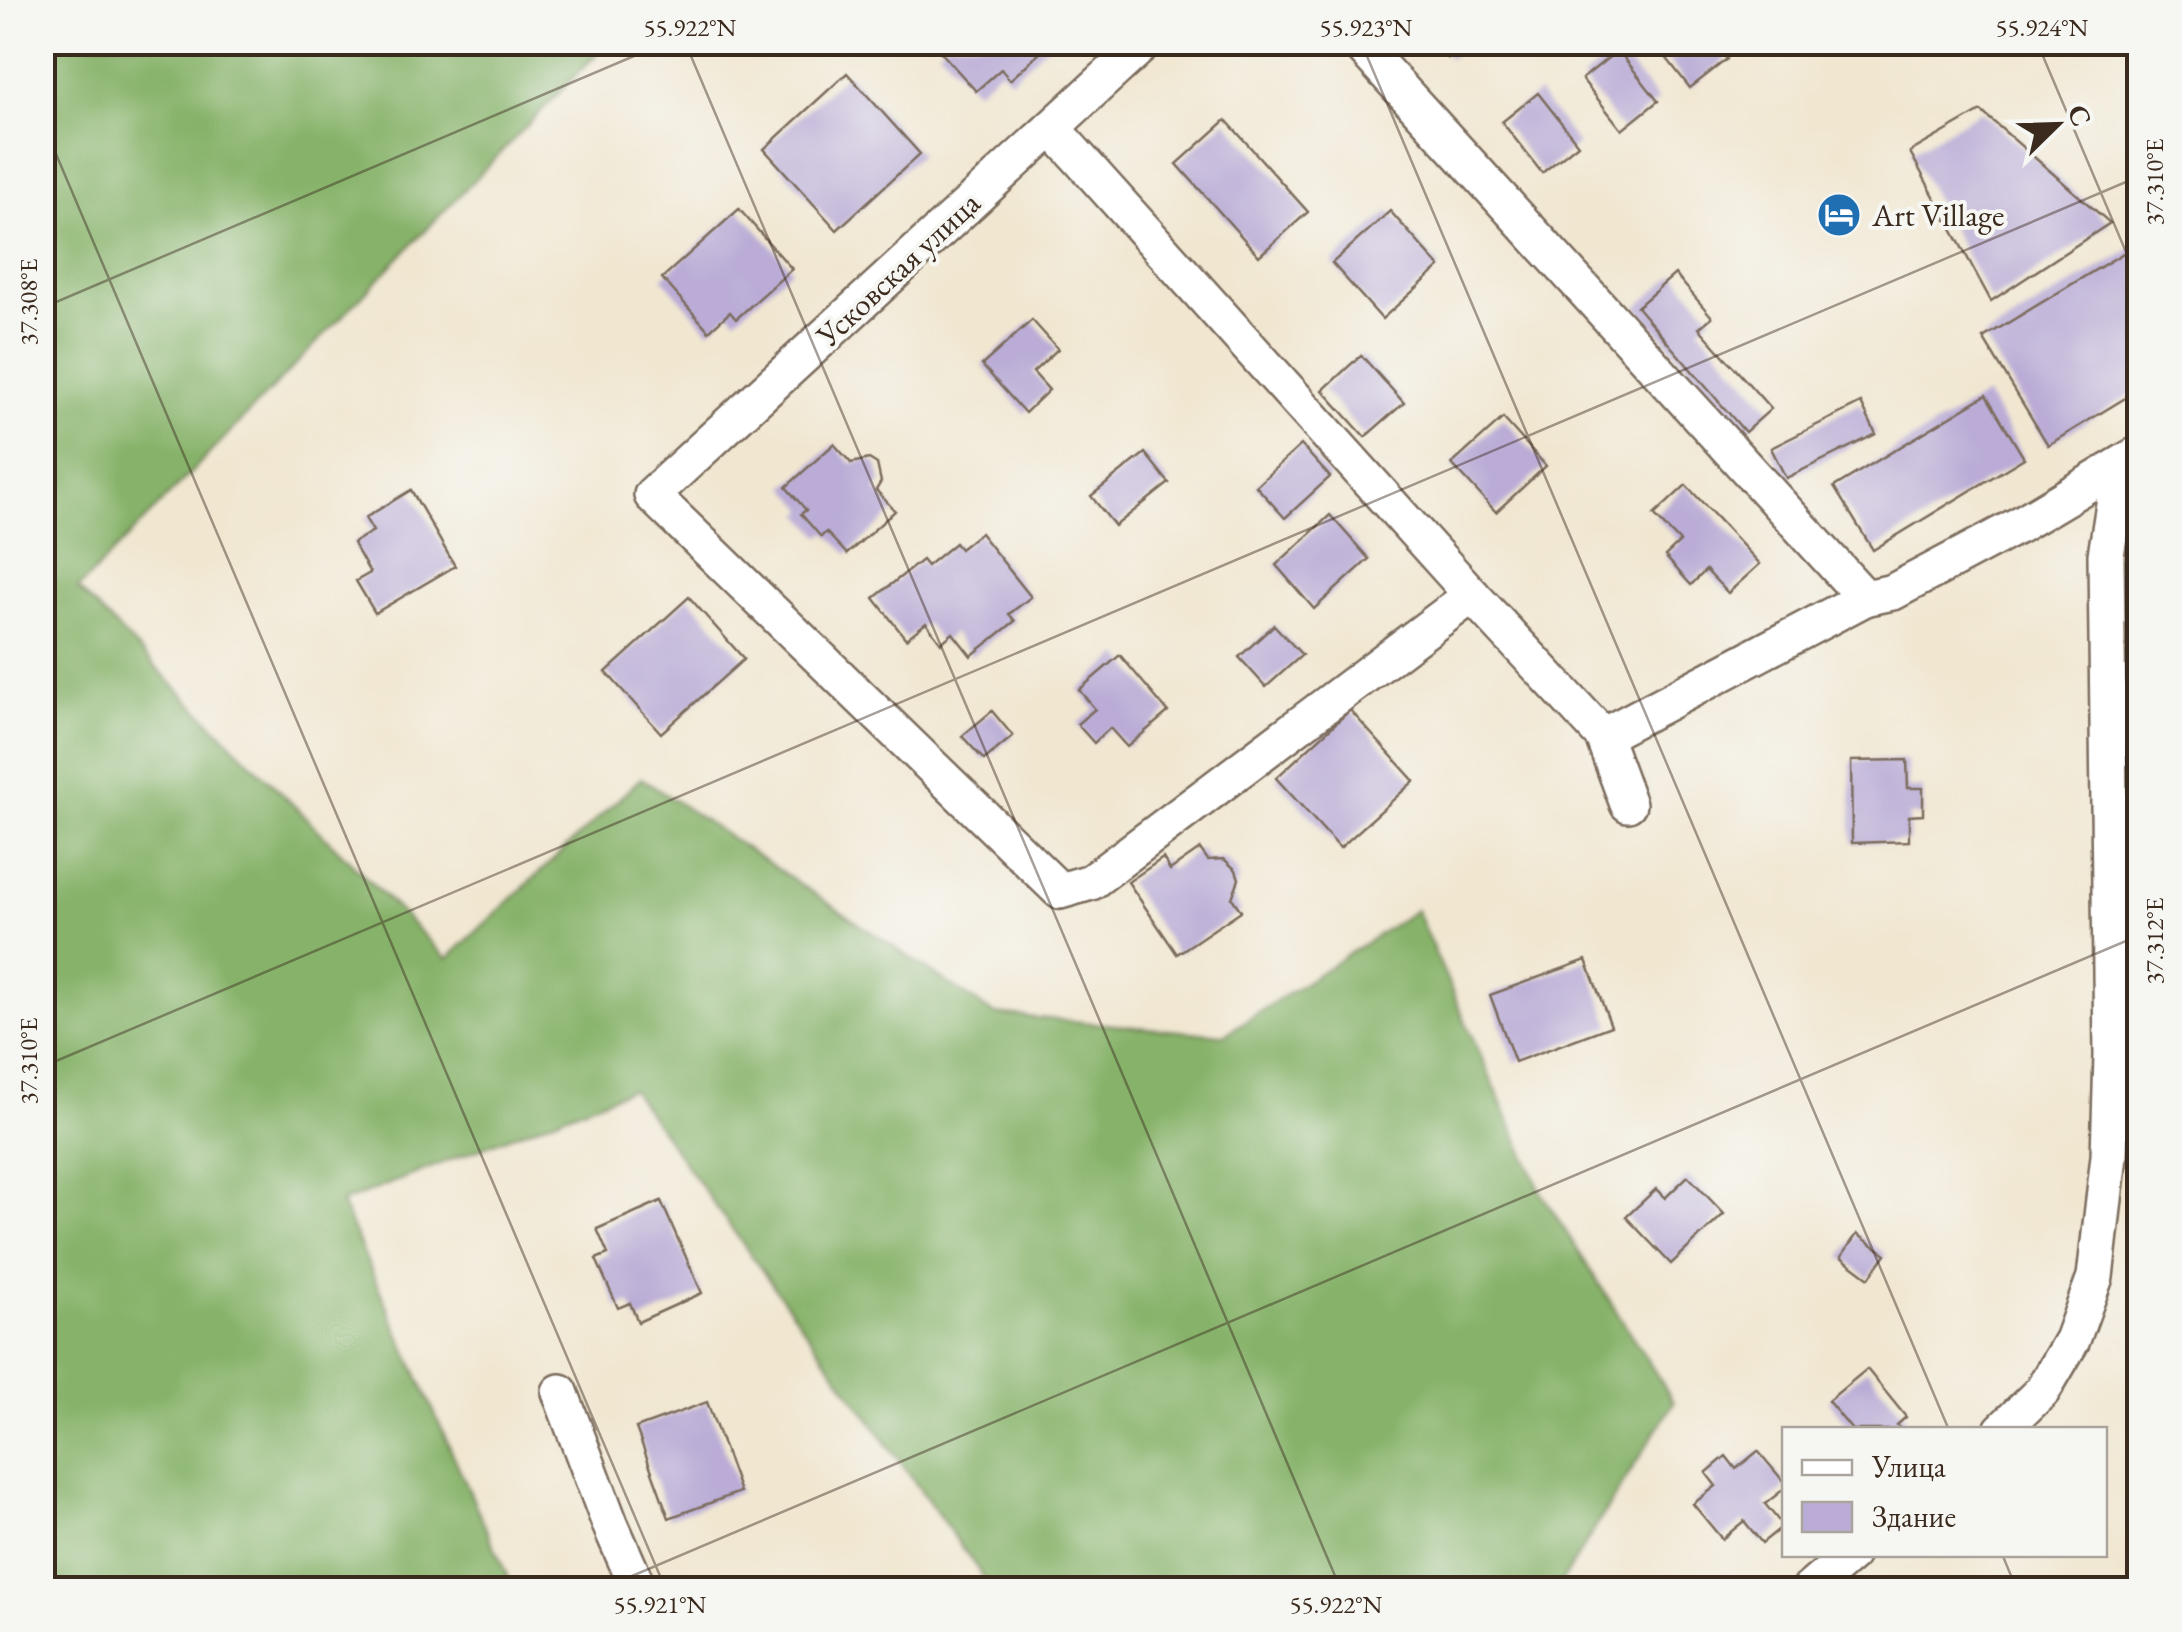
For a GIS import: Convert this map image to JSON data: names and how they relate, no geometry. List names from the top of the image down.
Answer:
{
  "streets": {
    "street": ["Усковская улица"]
  },
  "places": {
    "hotel": ["Art Village"]
  },
  "legend": ["Улица", "Здание"],
  "north": "top right",
  "coordinates": [
    "55.922°N",
    "55.923°N",
    "55.924°N",
    "37.310°E",
    "37.308°E",
    "37.312°E",
    "55.921°N"
  ]
}
